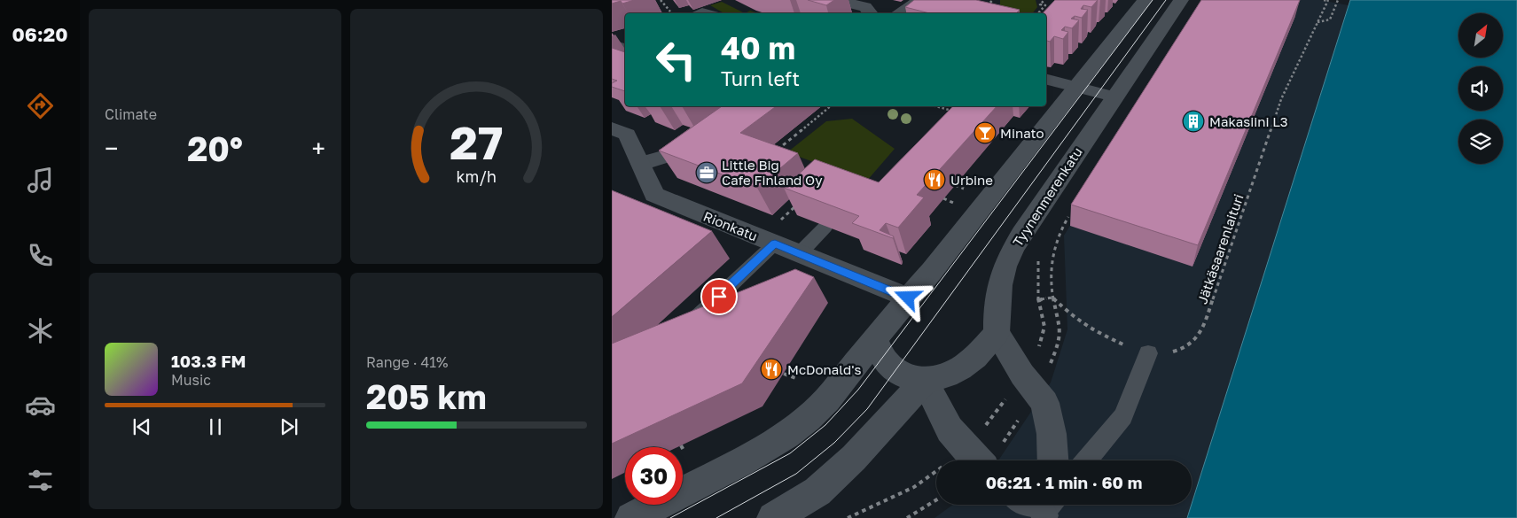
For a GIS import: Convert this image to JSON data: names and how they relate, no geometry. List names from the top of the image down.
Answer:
{
  "streets": {
    "main road": ["Tyynenmerenkatu", "Rionkatu"],
    "path": ["Jätkäsaarenlaituri"]
  },
  "places": {
    "building": ["Makasiini L3"],
    "bar": ["Minato"],
    "office": ["Little Big Cafe Finland Oy"],
    "restaurant": ["Urbine", "McDonald's"]
  },
  "north": "top right",
  "page": {
    "tabs": "06:20",
    "tile": [
      "Climate",
      ["Range · 41%", "205 km"]
    ],
    "turn": ["40 m", "Turn left"],
    "heat": ["−", "20°", "+"],
    "song": ["103.3 FM", "Music"],
    "limit": "30",
    "trip": "06:21 · 1 min · 60 m",
    "gauge": ["27", "km/h"]
  }
}
